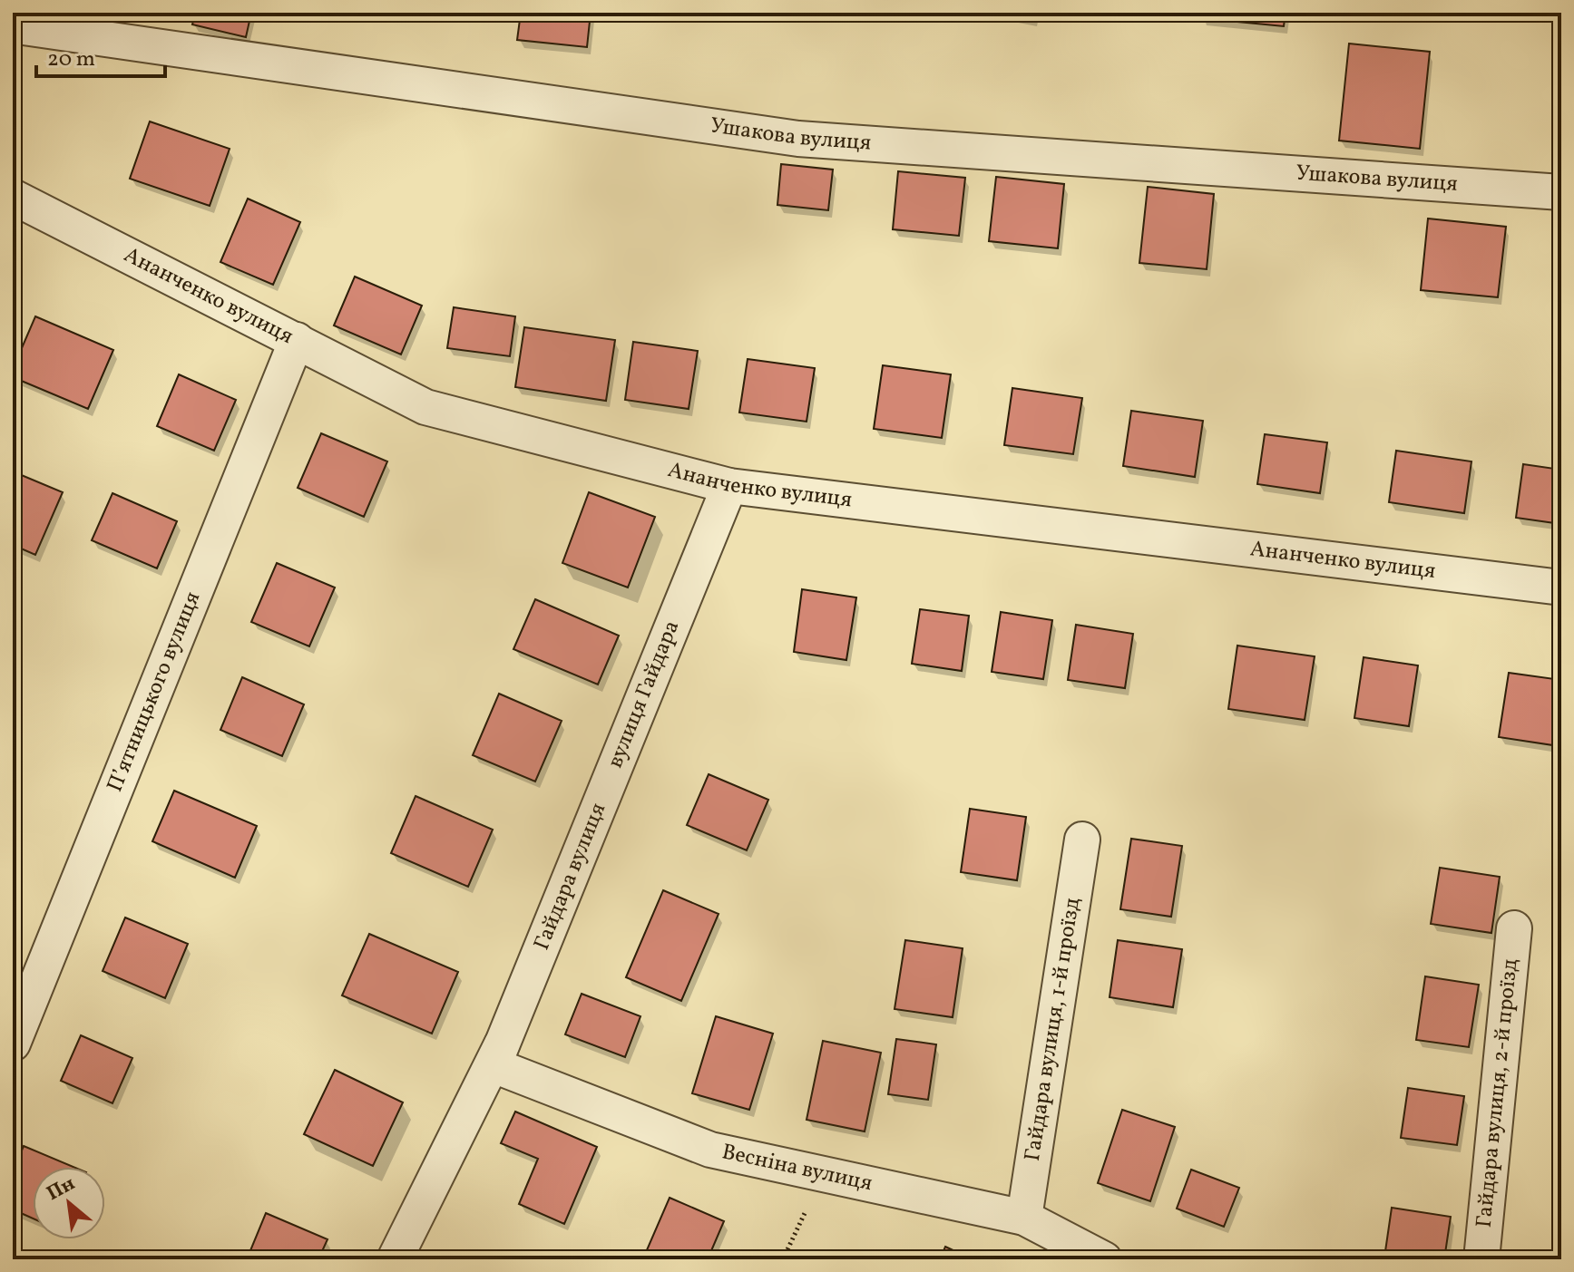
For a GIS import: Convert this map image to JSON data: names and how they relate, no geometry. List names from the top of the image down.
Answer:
{
  "streets": {
    "street": [
      "Ушакова вулиця",
      "Ананченко вулиця",
      "П’ятницького вулиця",
      "вулиця Гайдара",
      "Гайдара вулиця, 1-й проїзд",
      "Гайдара вулиця, 2-й проїзд",
      "Весніна вулиця"
    ]
  },
  "crossings": [
    ["Ананченко вулиця", "П’ятницького вулиця"],
    ["Ананченко вулиця", "вулиця Гайдара"],
    ["вулиця Гайдара", "Весніна вулиця"],
    ["Гайдара вулиця, 1-й проїзд", "Весніна вулиця"]
  ],
  "scale_bar": "20 m",
  "north": "top left"
}
